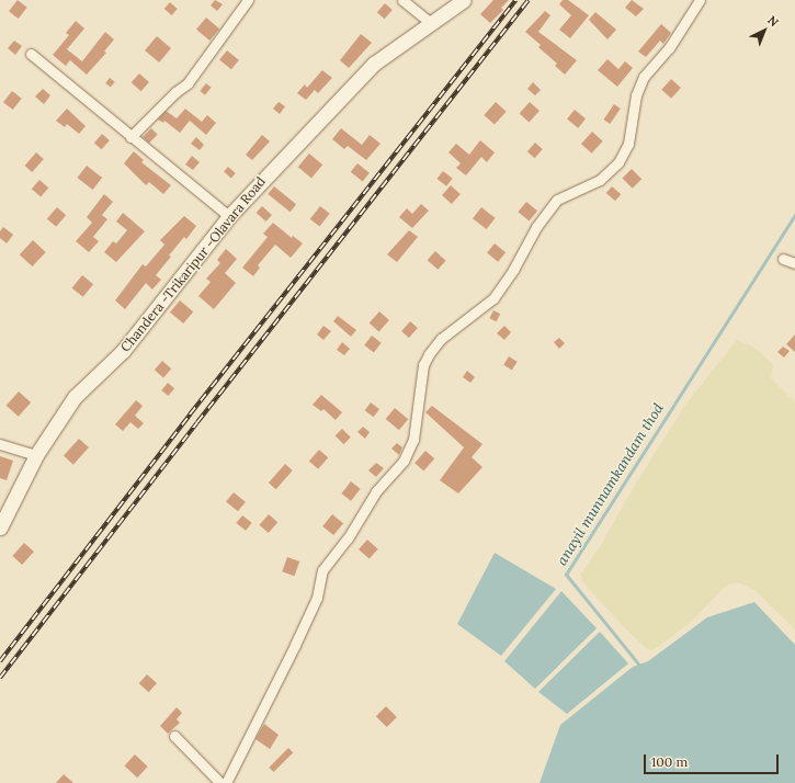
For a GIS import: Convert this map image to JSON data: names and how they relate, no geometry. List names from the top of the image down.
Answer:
{
  "streets": {
    "main road": ["Chandera -Trikaripur -Olavara Road"]
  },
  "water": ["anayil munnamkandam thod"],
  "scale_bar": "100 m",
  "north": "top right"
}
